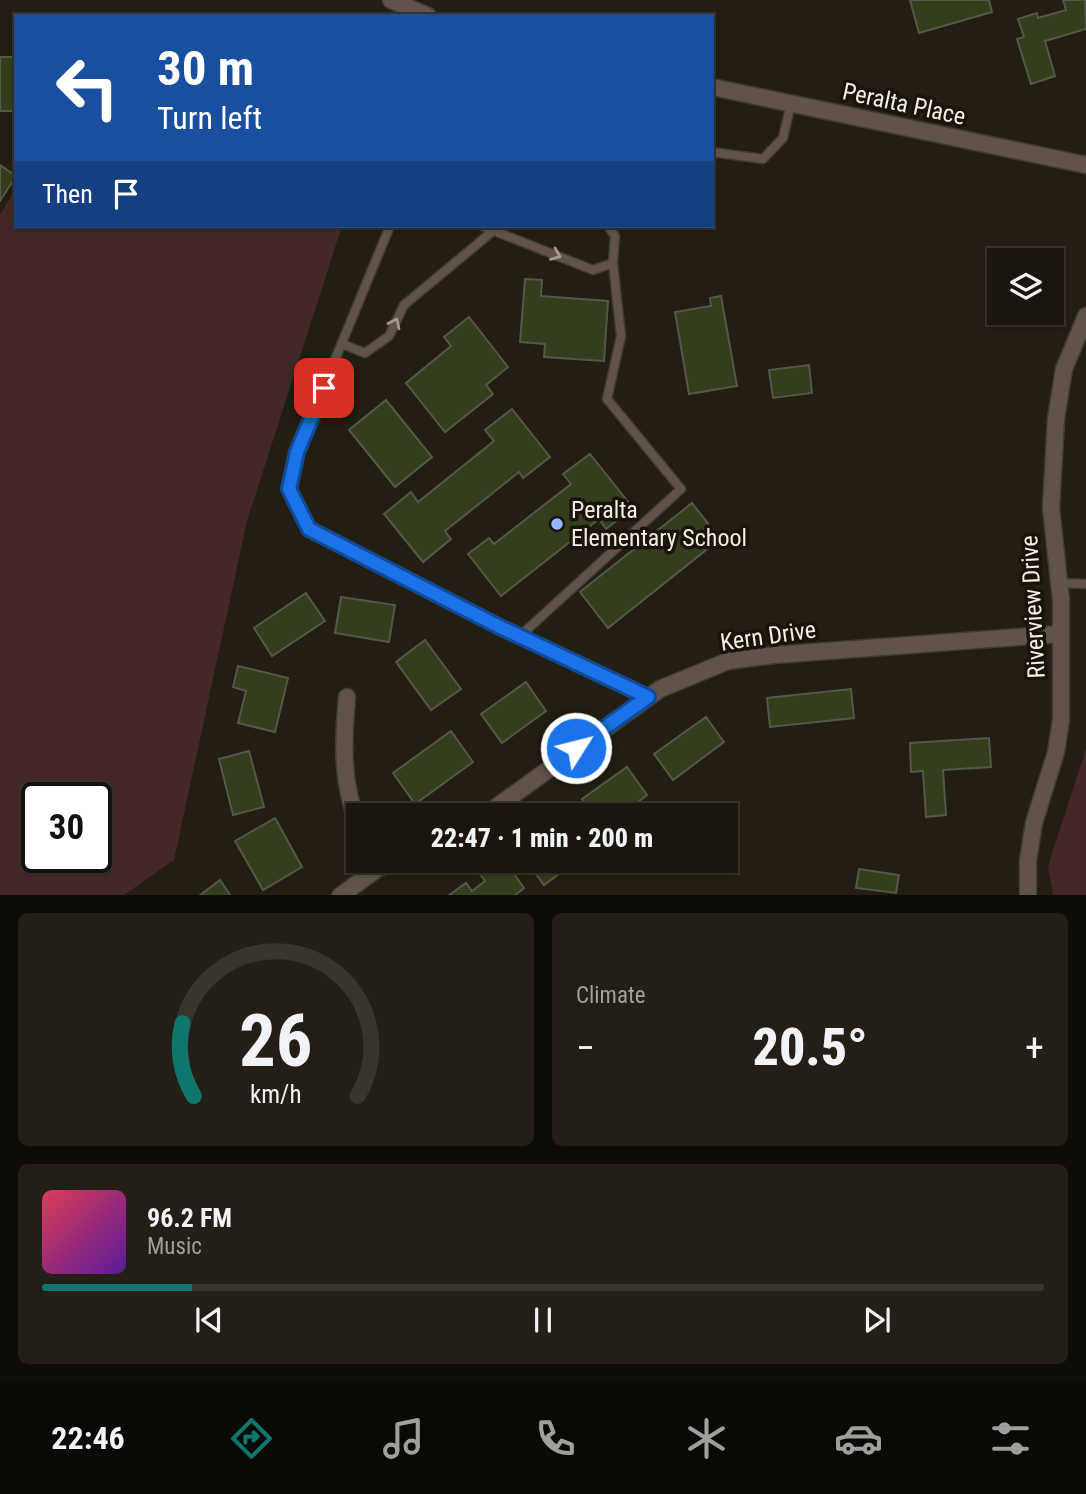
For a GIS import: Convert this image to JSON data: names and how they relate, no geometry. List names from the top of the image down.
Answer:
{
  "streets": {
    "street": ["Peralta Place", "Riverview Drive", "Kern Drive"]
  },
  "crossings": [
    ["Riverview Drive", "Kern Drive"]
  ],
  "places": ["Peralta Elementary School"],
  "page": {
    "turn": ["30 m", "Turn left"],
    "then": "Then",
    "limit": "30",
    "trip": "22:47 · 1 min · 200 m",
    "tile": "Climate",
    "heat": ["−", "20.5°", "+"],
    "song": ["96.2 FM", "Music"],
    "tabs": "22:46",
    "gauge": ["26", "km/h"]
  }
}
